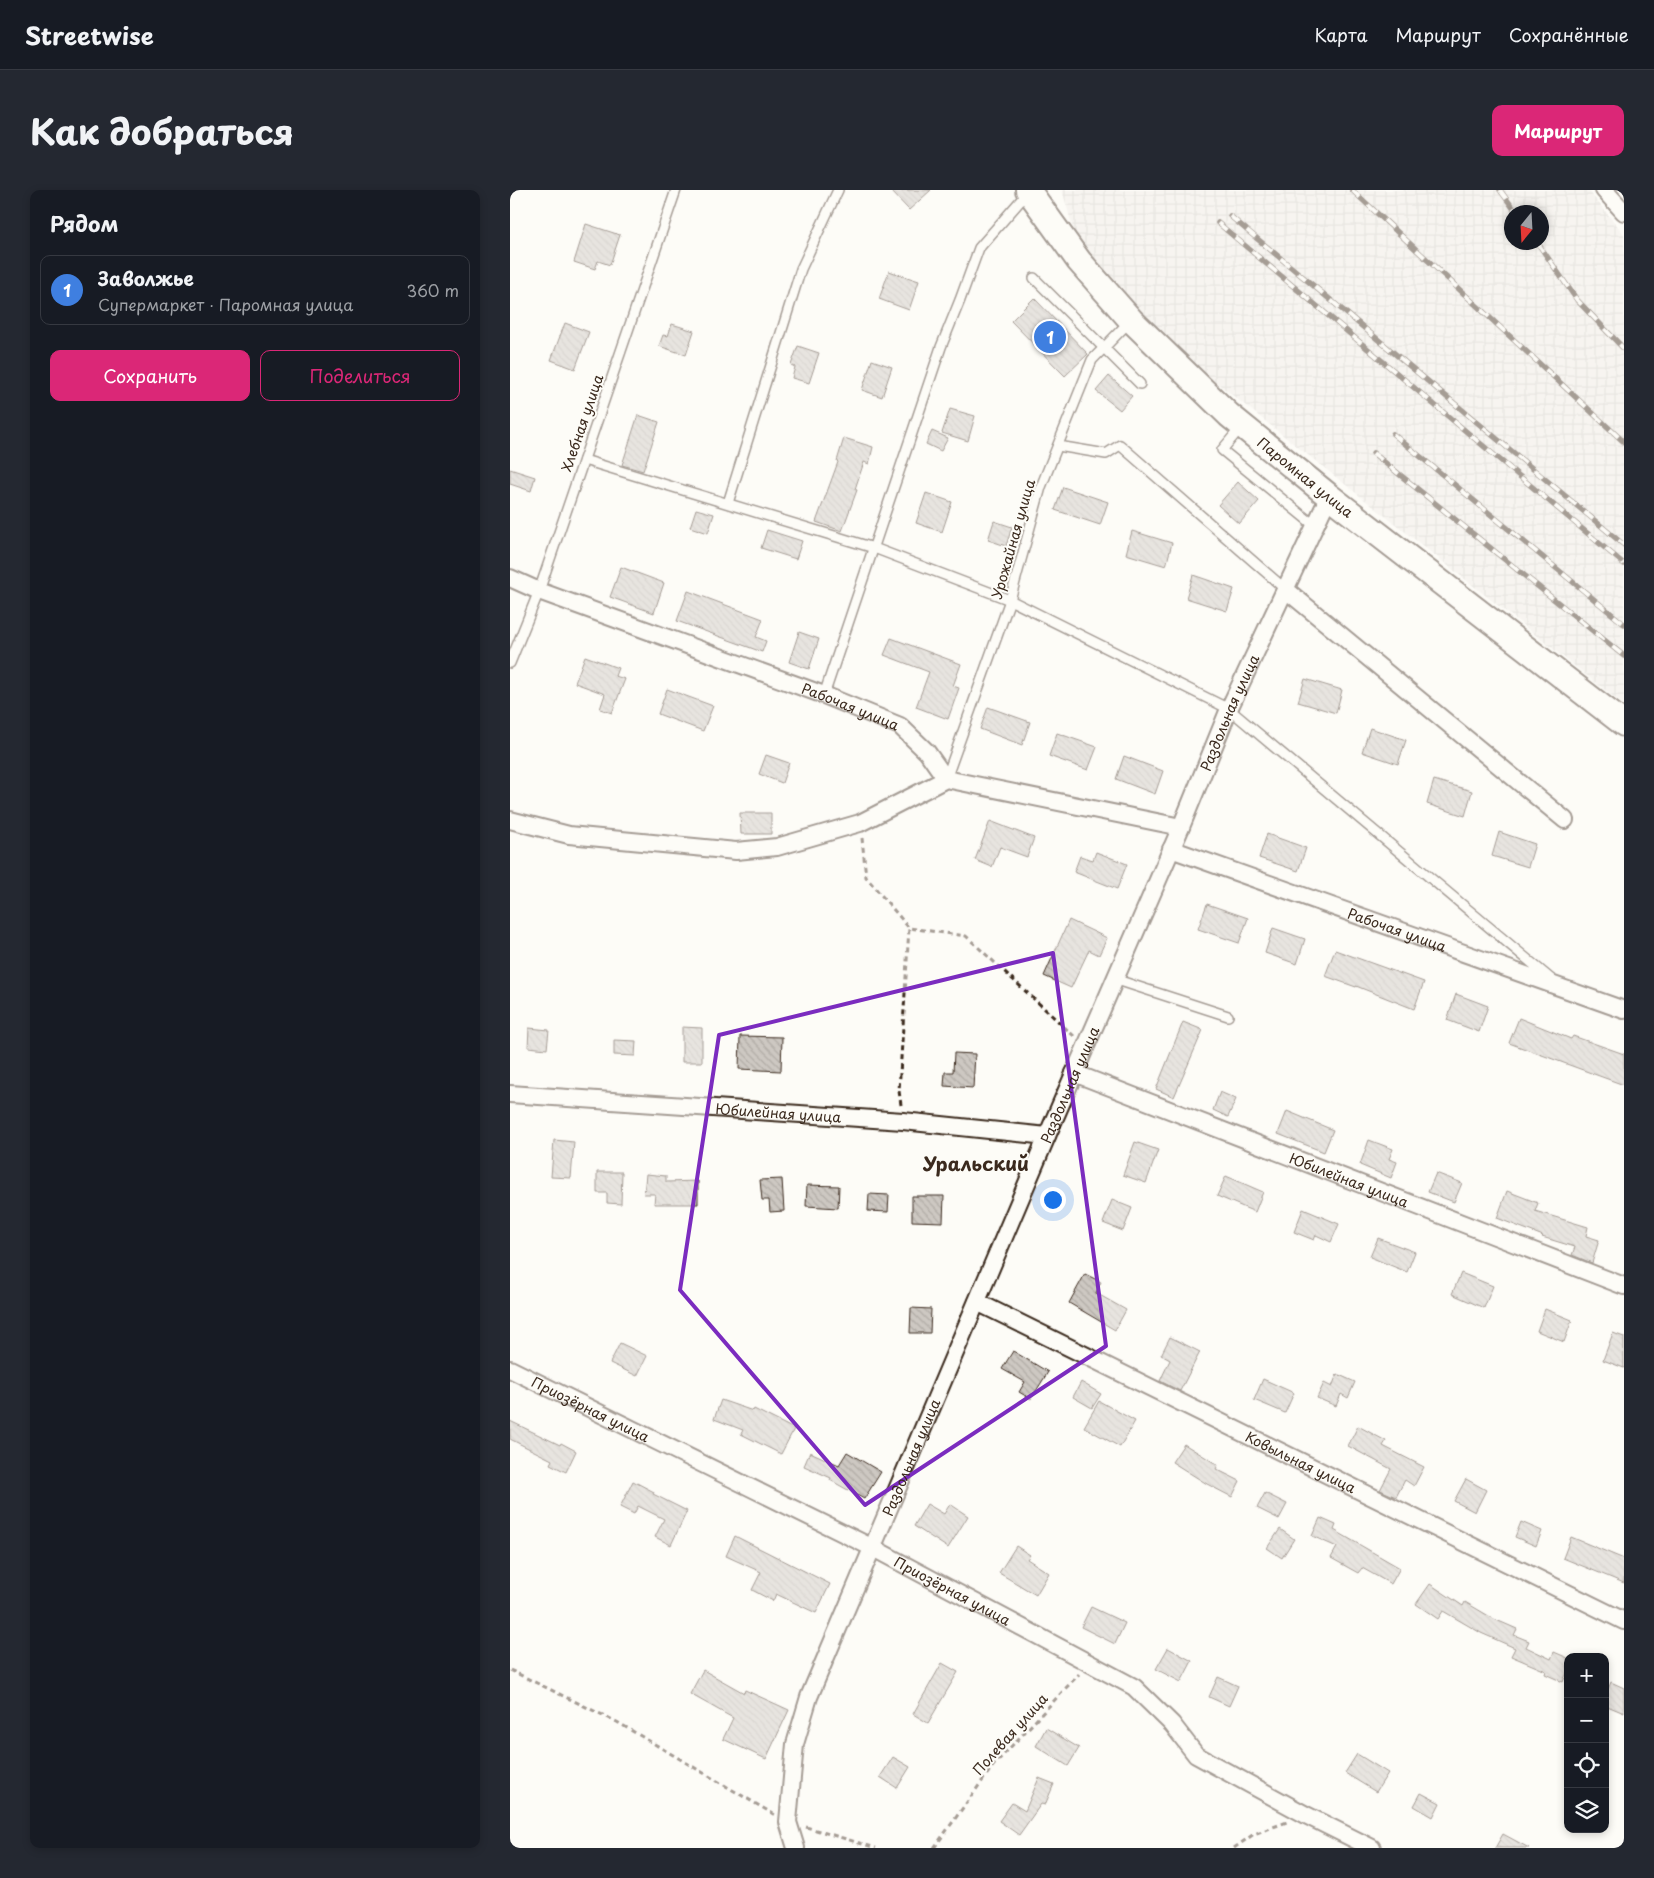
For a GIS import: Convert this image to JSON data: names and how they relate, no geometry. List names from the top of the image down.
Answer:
{
  "streets": {
    "street": [
      "Паромная улица",
      "Рабочая улица",
      "Раздольная улица",
      "Юбилейная улица",
      "Приозёрная улица",
      "Ковыльная улица"
    ],
    "lane": ["Хлебная улица", "Урожайная улица"],
    "path": ["Полевая улица"]
  },
  "crossings": [
    ["Хлебная улица", "Рабочая улица"],
    ["Паромная улица", "Урожайная улица"],
    ["Паромная улица", "Раздольная улица"],
    ["Урожайная улица", "Рабочая улица"],
    ["Рабочая улица", "Раздольная улица"],
    ["Раздольная улица", "Юбилейная улица"],
    ["Раздольная улица", "Приозёрная улица"],
    ["Раздольная улица", "Ковыльная улица"],
    ["Приозёрная улица", "Полевая улица"]
  ],
  "districts": ["Уральский"],
  "north": "bottom",
  "page": {
    "header": "Streetwise",
    "nav": ["Карта", "Маршрут", "Сохранённые"],
    "title": "Как добраться",
    "buttons": [
      "Маршрут",
      ["Сохранить", "Поделиться"]
    ],
    "heading": "Рядом",
    "list": [
      {
        "mark": "1",
        "name": "Заволжье",
        "note": "Супермаркет · Паромная улица",
        "value": "360 m"
      }
    ],
    "pins": "1",
    "map_buttons": ["+", "−"]
  }
}
